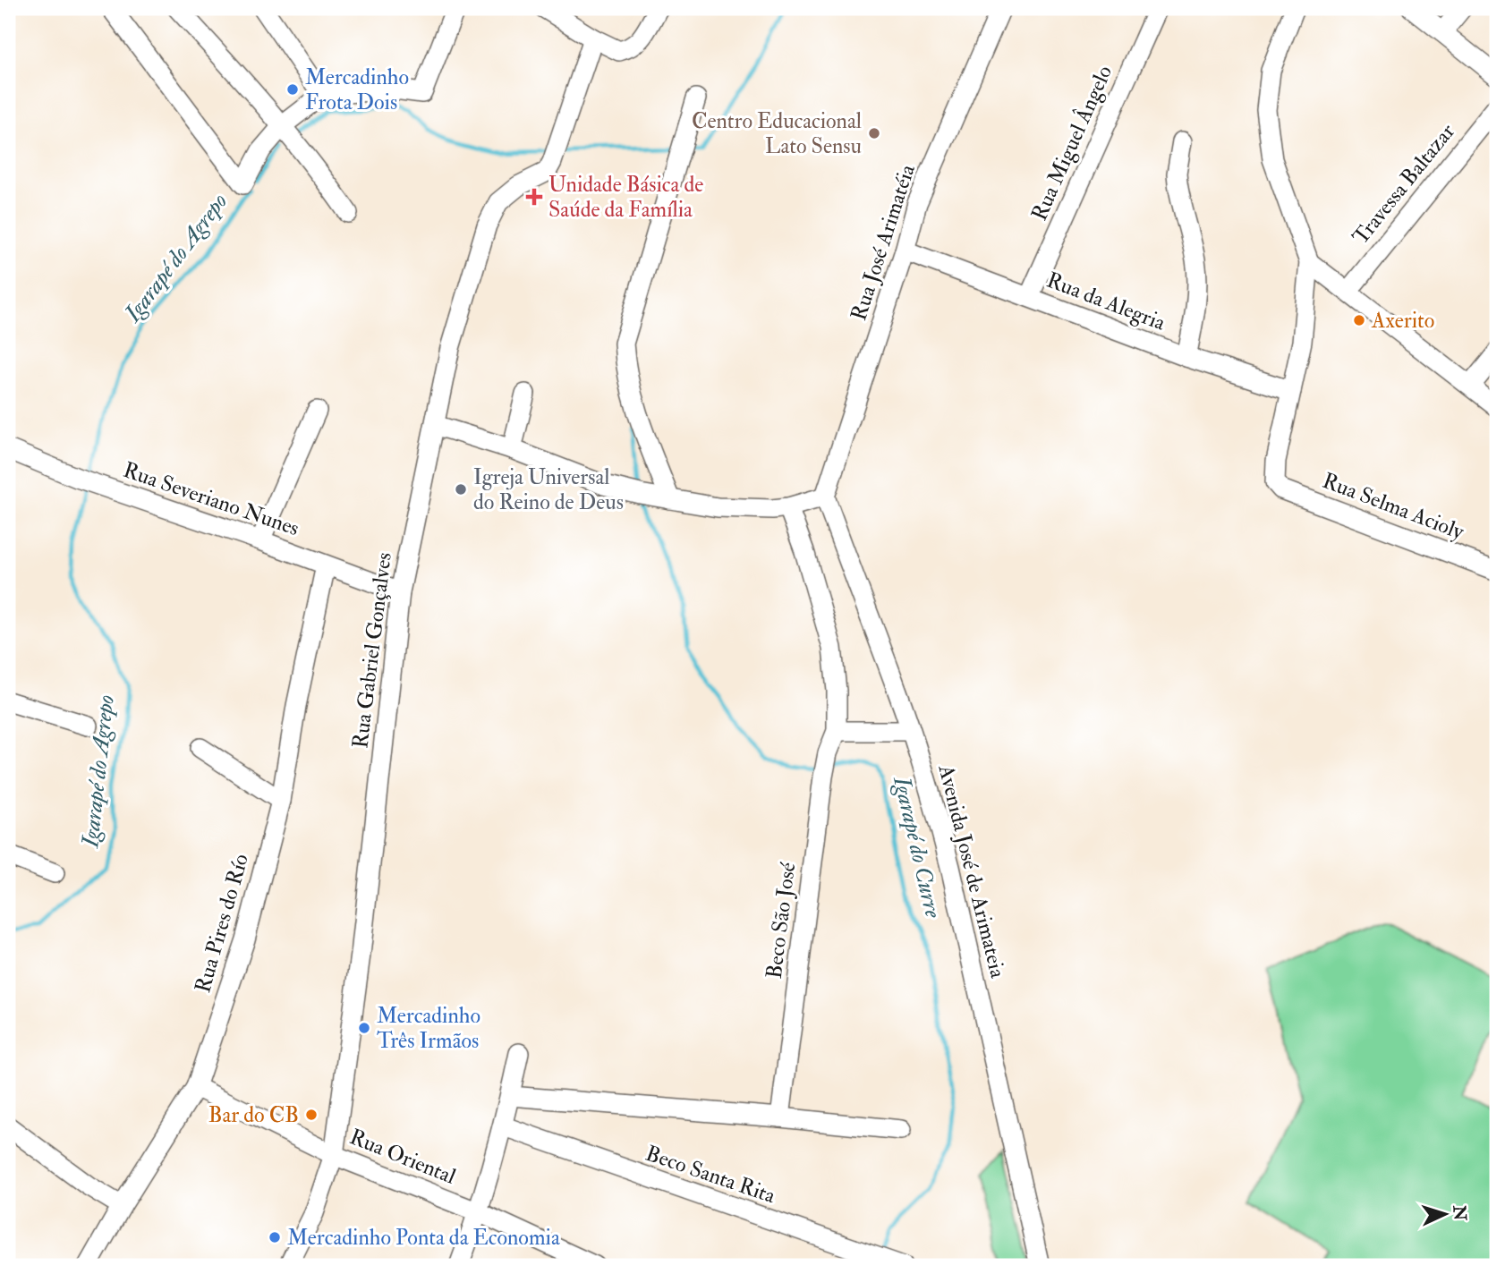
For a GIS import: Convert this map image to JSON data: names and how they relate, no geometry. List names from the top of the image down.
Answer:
{
  "streets": {
    "street": [
      "Rua Miguel Ângelo",
      "Travessa Baltazar",
      "Rua José Arimatéia",
      "Rua da Alegria",
      "Rua Severiano Nunes",
      "Rua Selma Acioly",
      "Rua Gabriel Gonçalves",
      "Avenida José de Arimateia",
      "Beco São José",
      "Rua Pires do Río",
      "Rua Oriental",
      "Beco Santa Rita"
    ]
  },
  "crossings": [
    ["Rua Miguel Ângelo", "Rua da Alegria"],
    ["Rua José Arimatéia", "Rua da Alegria"],
    ["Rua José Arimatéia", "Avenida José de Arimateia"],
    ["Rua da Alegria", "Rua Selma Acioly"],
    ["Rua Severiano Nunes", "Rua Gabriel Gonçalves"],
    ["Rua Severiano Nunes", "Rua Pires do Río"],
    ["Rua Gabriel Gonçalves", "Rua Oriental"],
    ["Rua Pires do Río", "Rua Oriental"]
  ],
  "water": ["Igarapé do Agrepo", "Igarapé do Curre"],
  "places": {
    "other": [
      "Mercadinho Frota Dois",
      "Centro Educacional Lato Sensu",
      "Axerito",
      "Igreja Universal do Reino de Deus",
      "Mercadinho Três Irmãos",
      "Bar do CB",
      "Mercadinho Ponta da Economia"
    ],
    "health": ["Unidade Básica de Saúde da Família"]
  },
  "north": "right"
}
